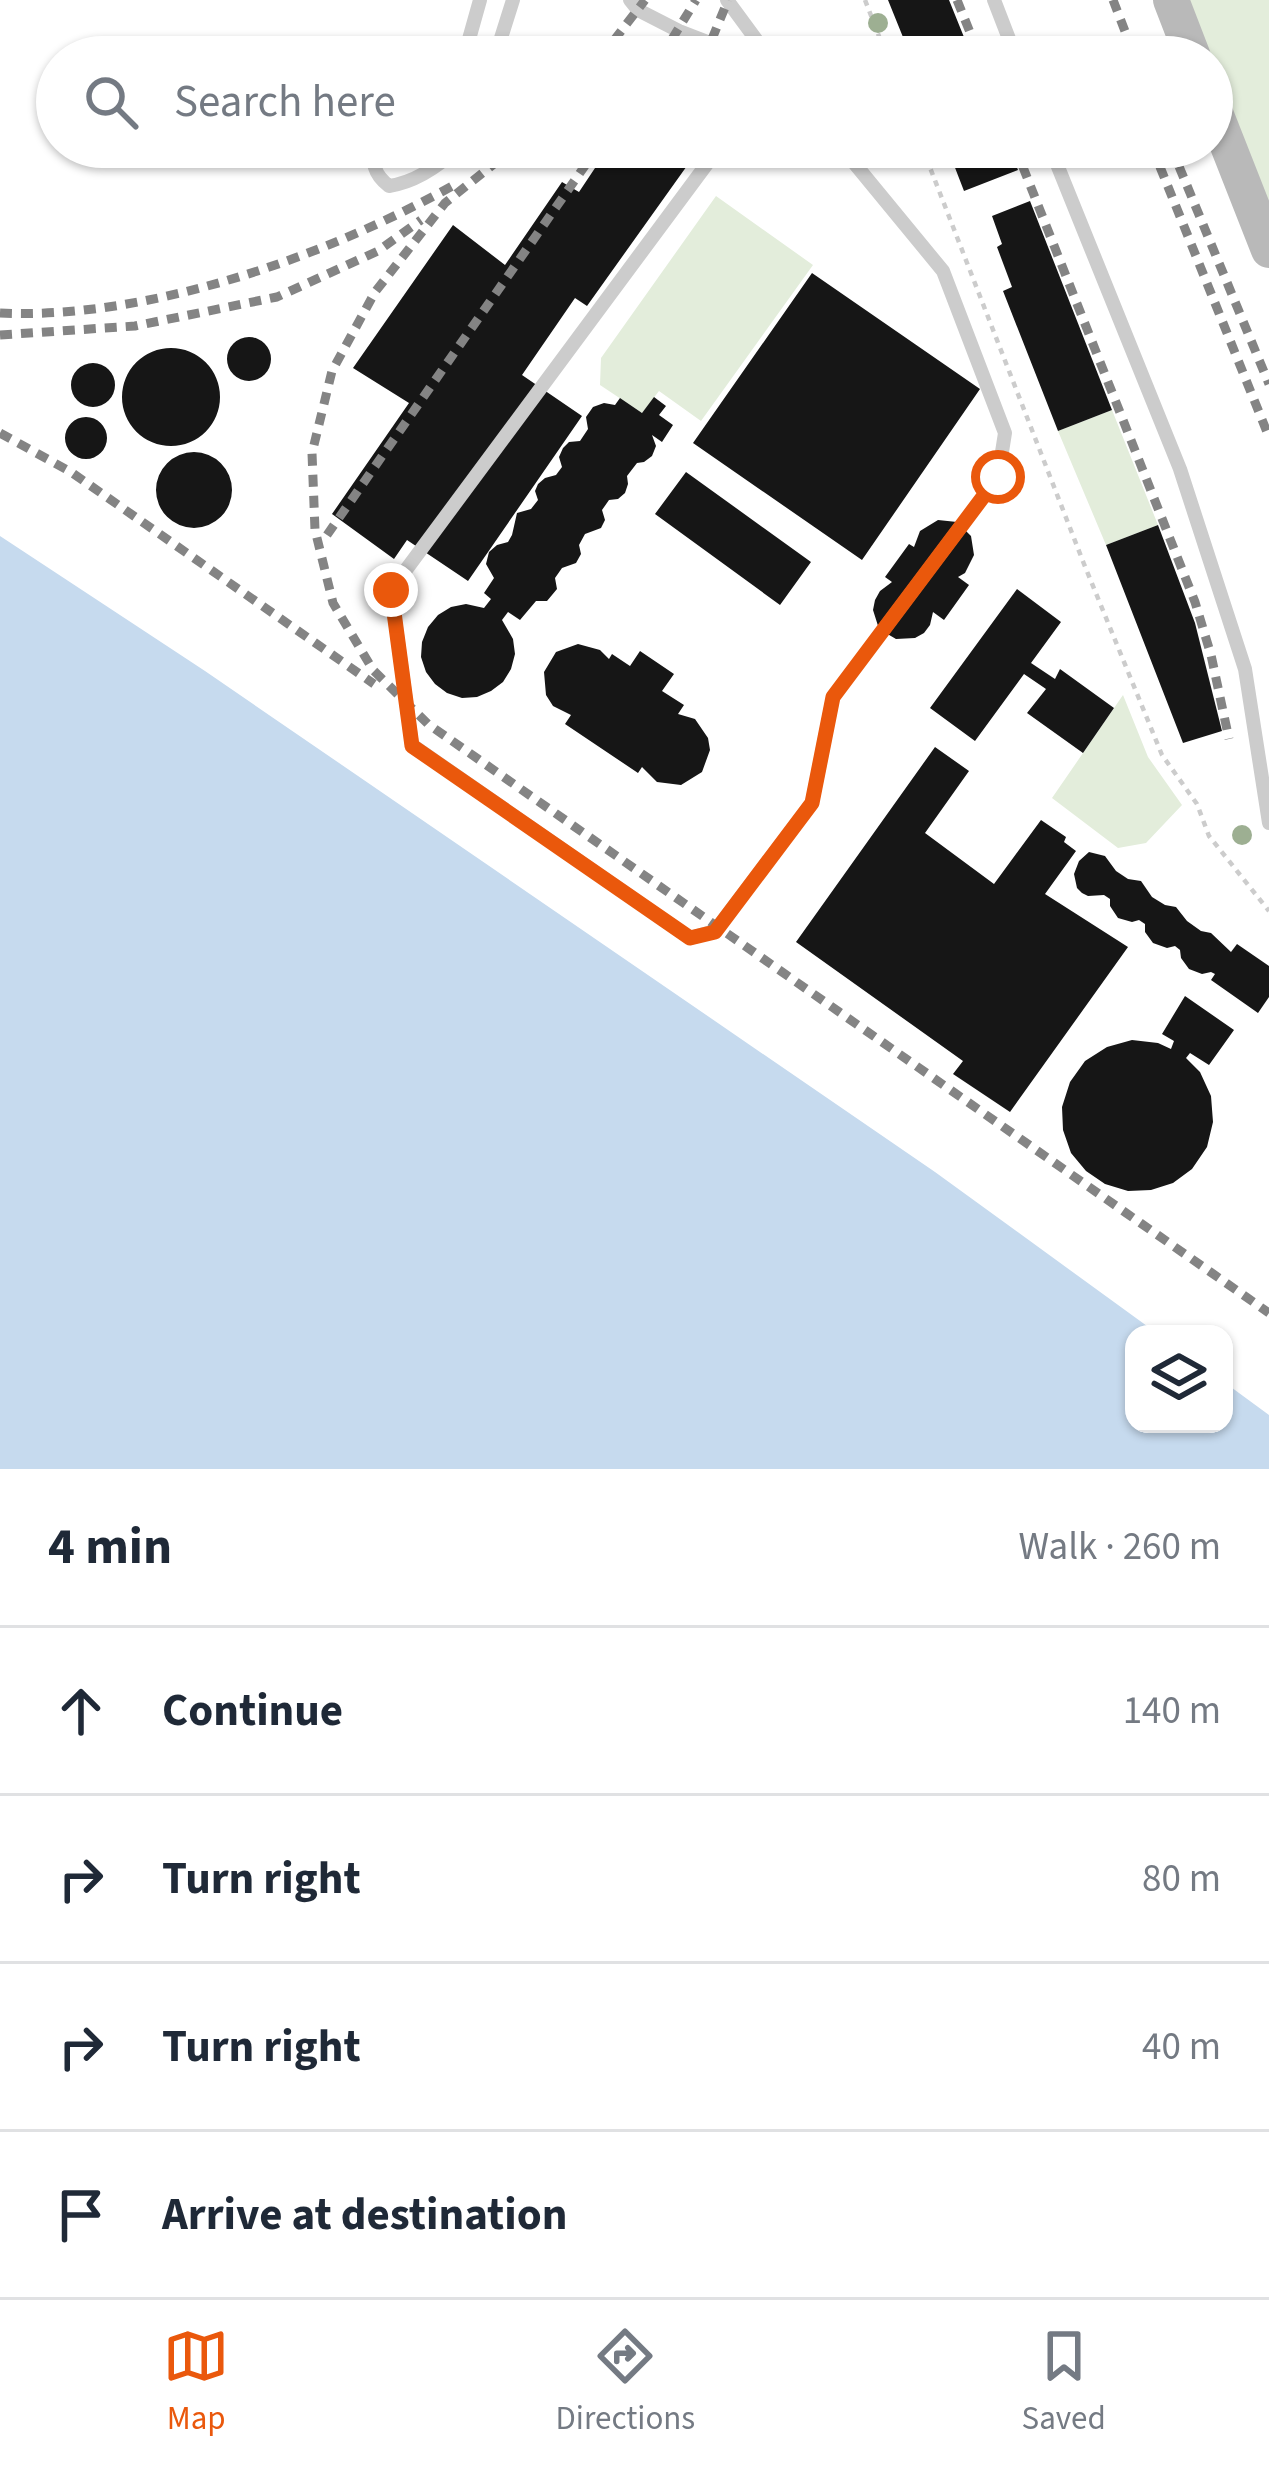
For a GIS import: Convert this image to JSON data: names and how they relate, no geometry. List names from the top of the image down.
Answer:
{
  "page": {
    "search": "Search here",
    "heading": ["4 min", "Walk · 260 m"],
    "list": [
      ["Continue", "140 m"],
      ["Turn right", "80 m"],
      ["Turn right", "40 m"],
      "Arrive at destination"
    ],
    "nav": ["Map", "Directions", "Saved"]
  }
}
